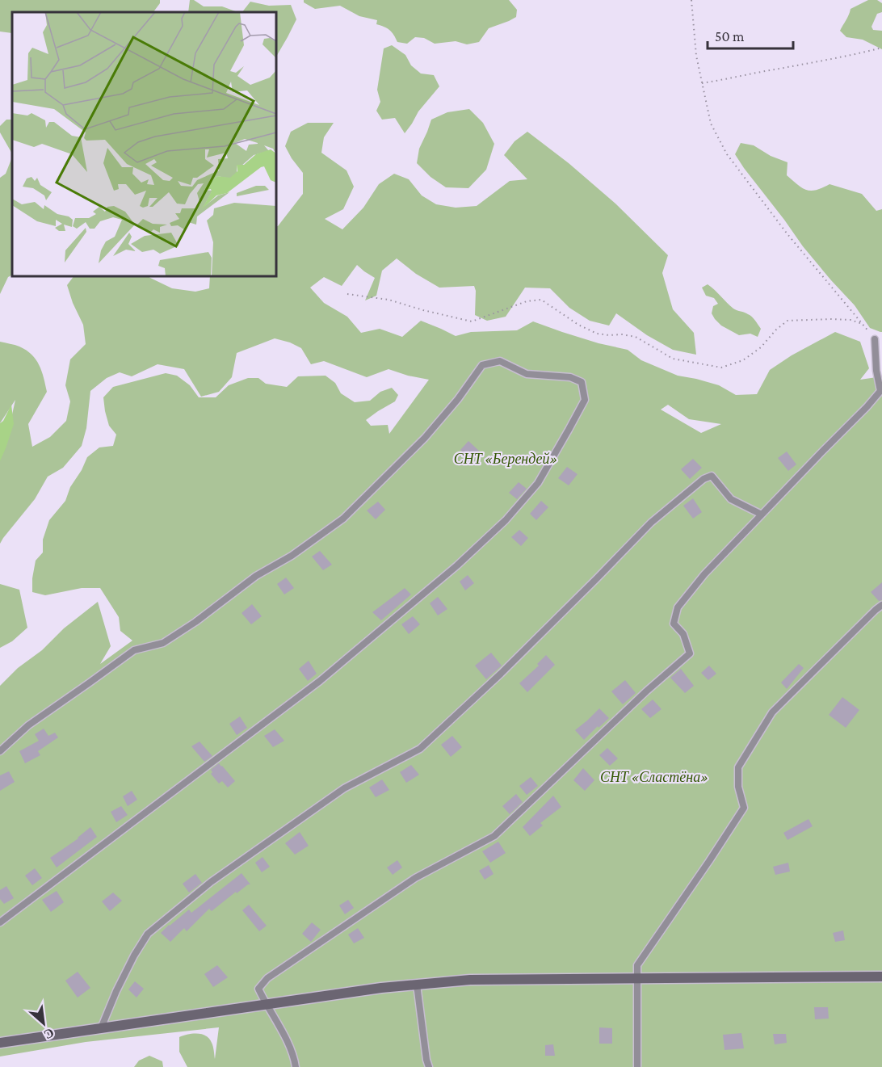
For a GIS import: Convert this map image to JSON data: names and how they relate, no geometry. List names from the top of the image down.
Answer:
{
  "parks": ["СНТ «Берендей»", "СНТ «Сластёна»"],
  "scale_bar": "50 m",
  "north": "bottom right"
}
